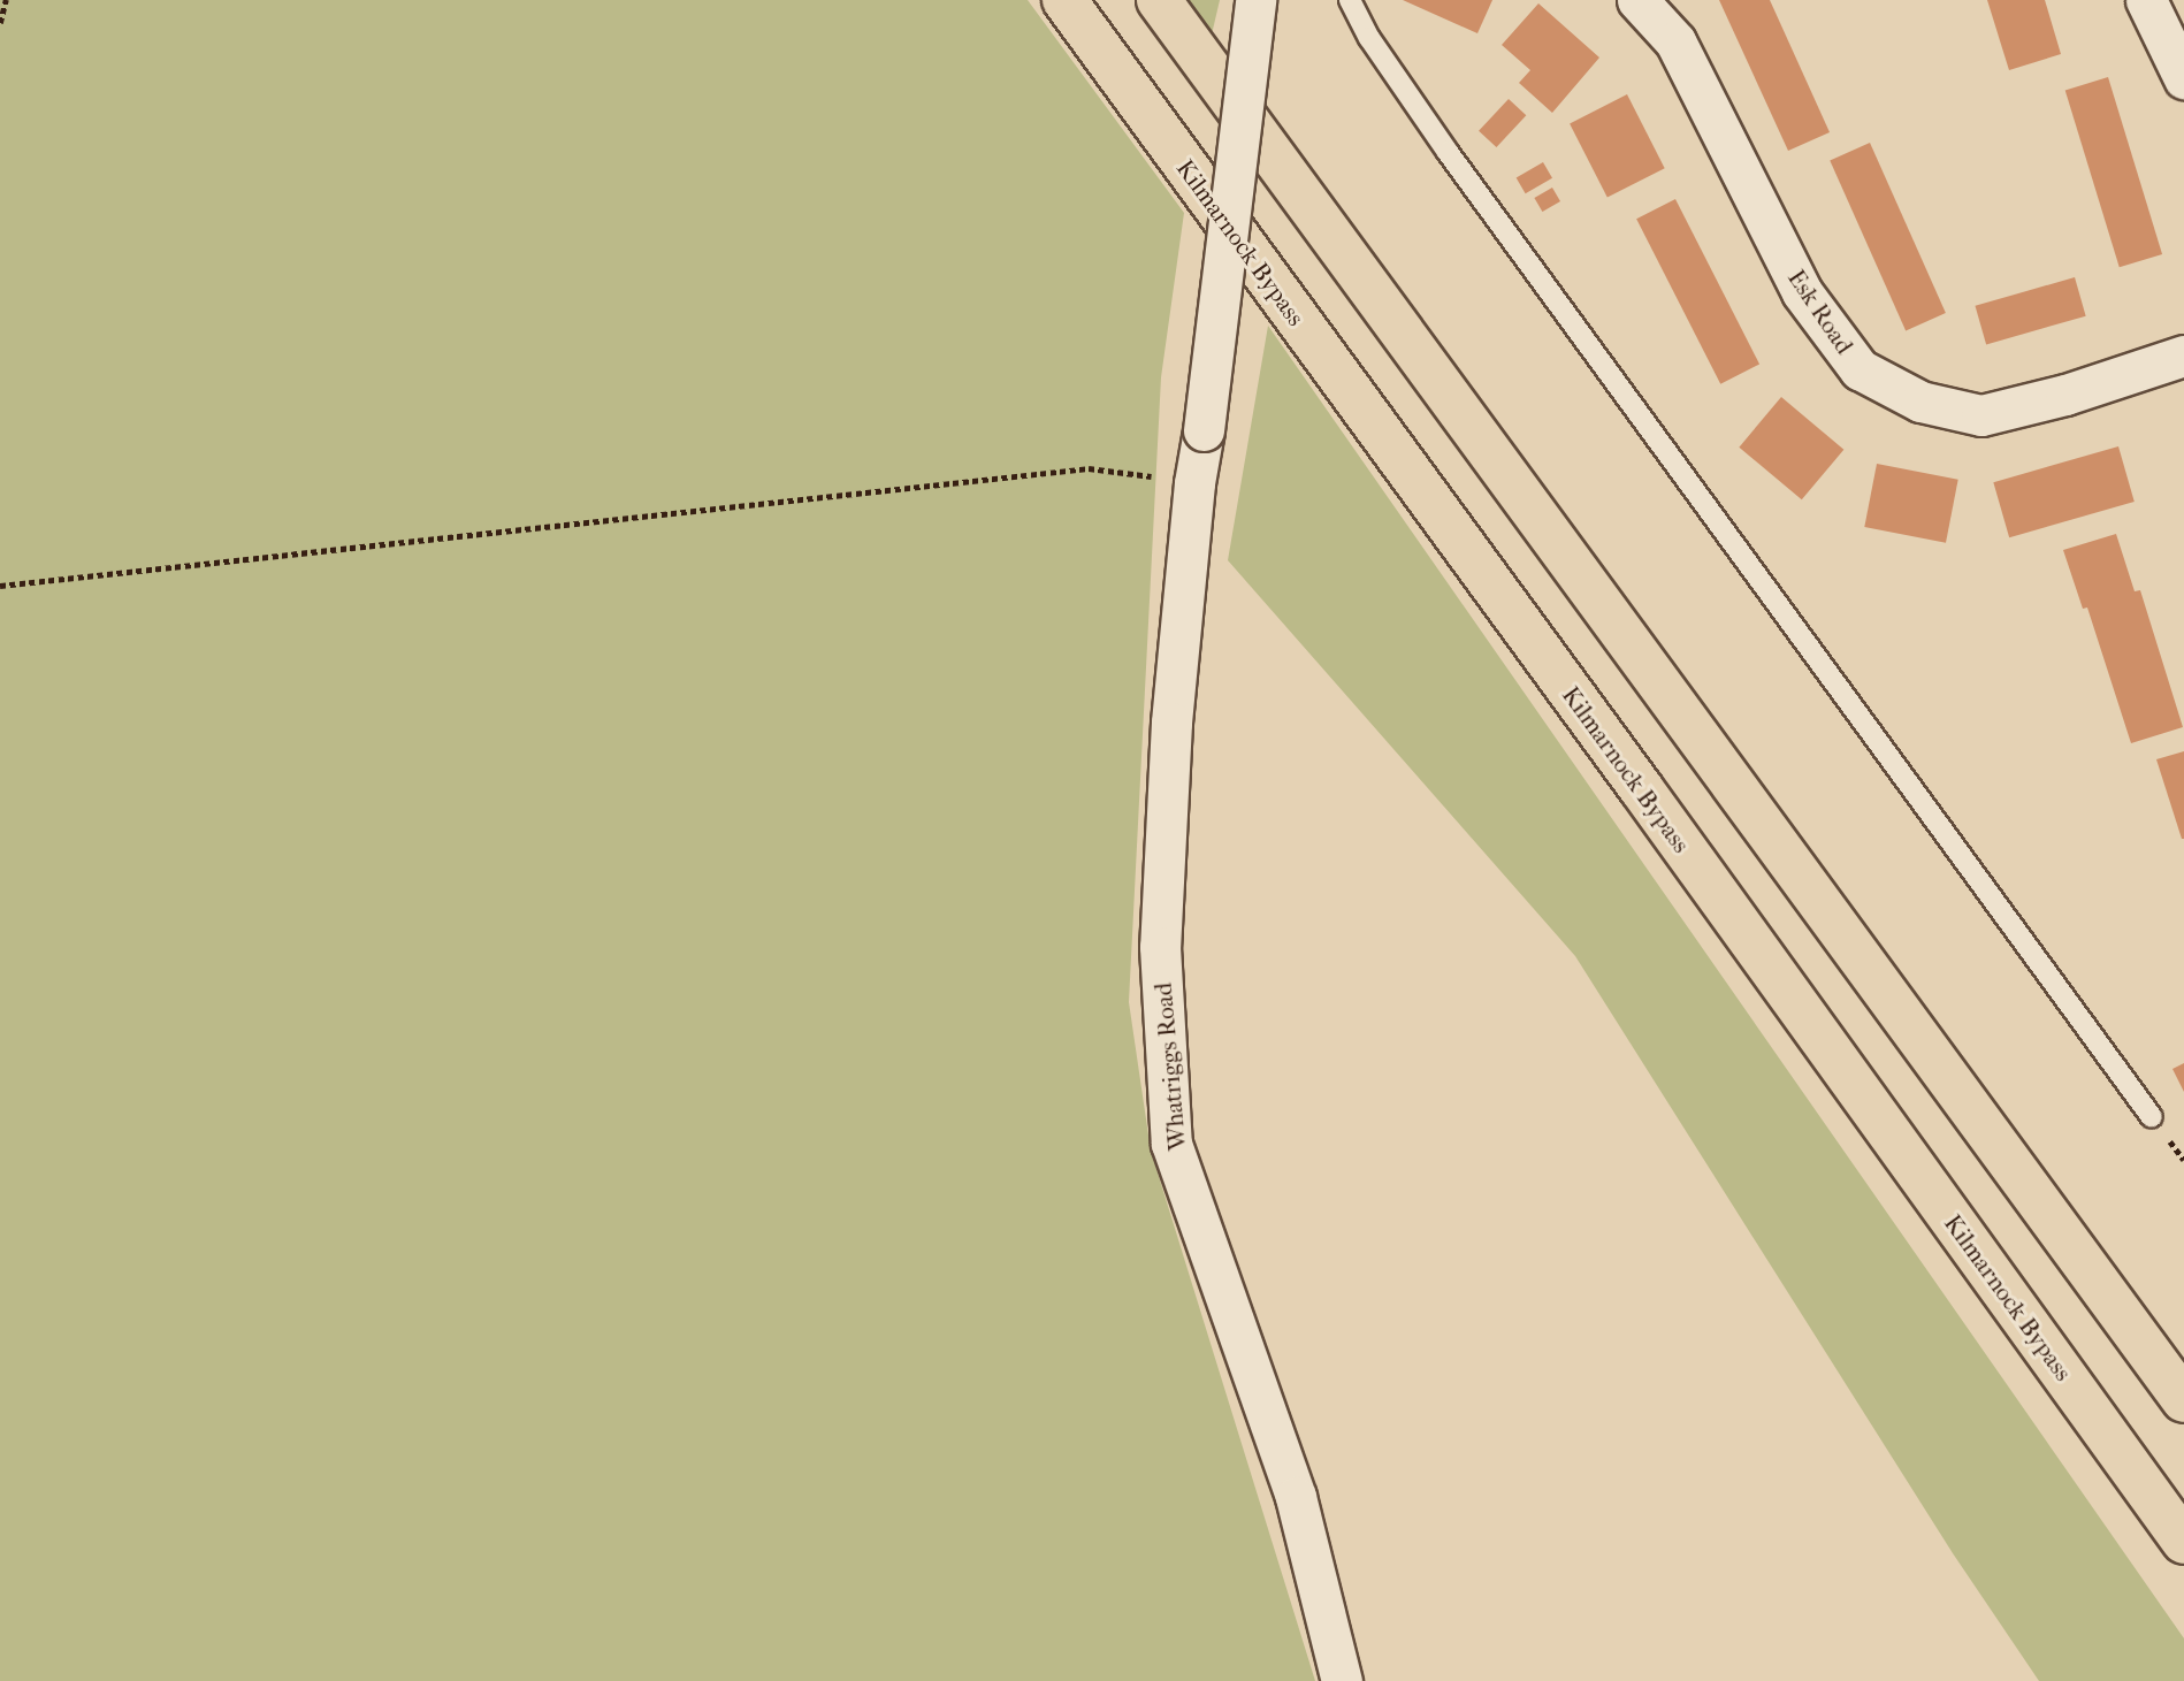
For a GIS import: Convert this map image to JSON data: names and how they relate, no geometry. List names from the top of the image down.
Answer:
{
  "streets": {
    "highway": ["Kilmarnock Bypass"],
    "street": ["Esk Road", "Whatriggs Road"]
  }
}
